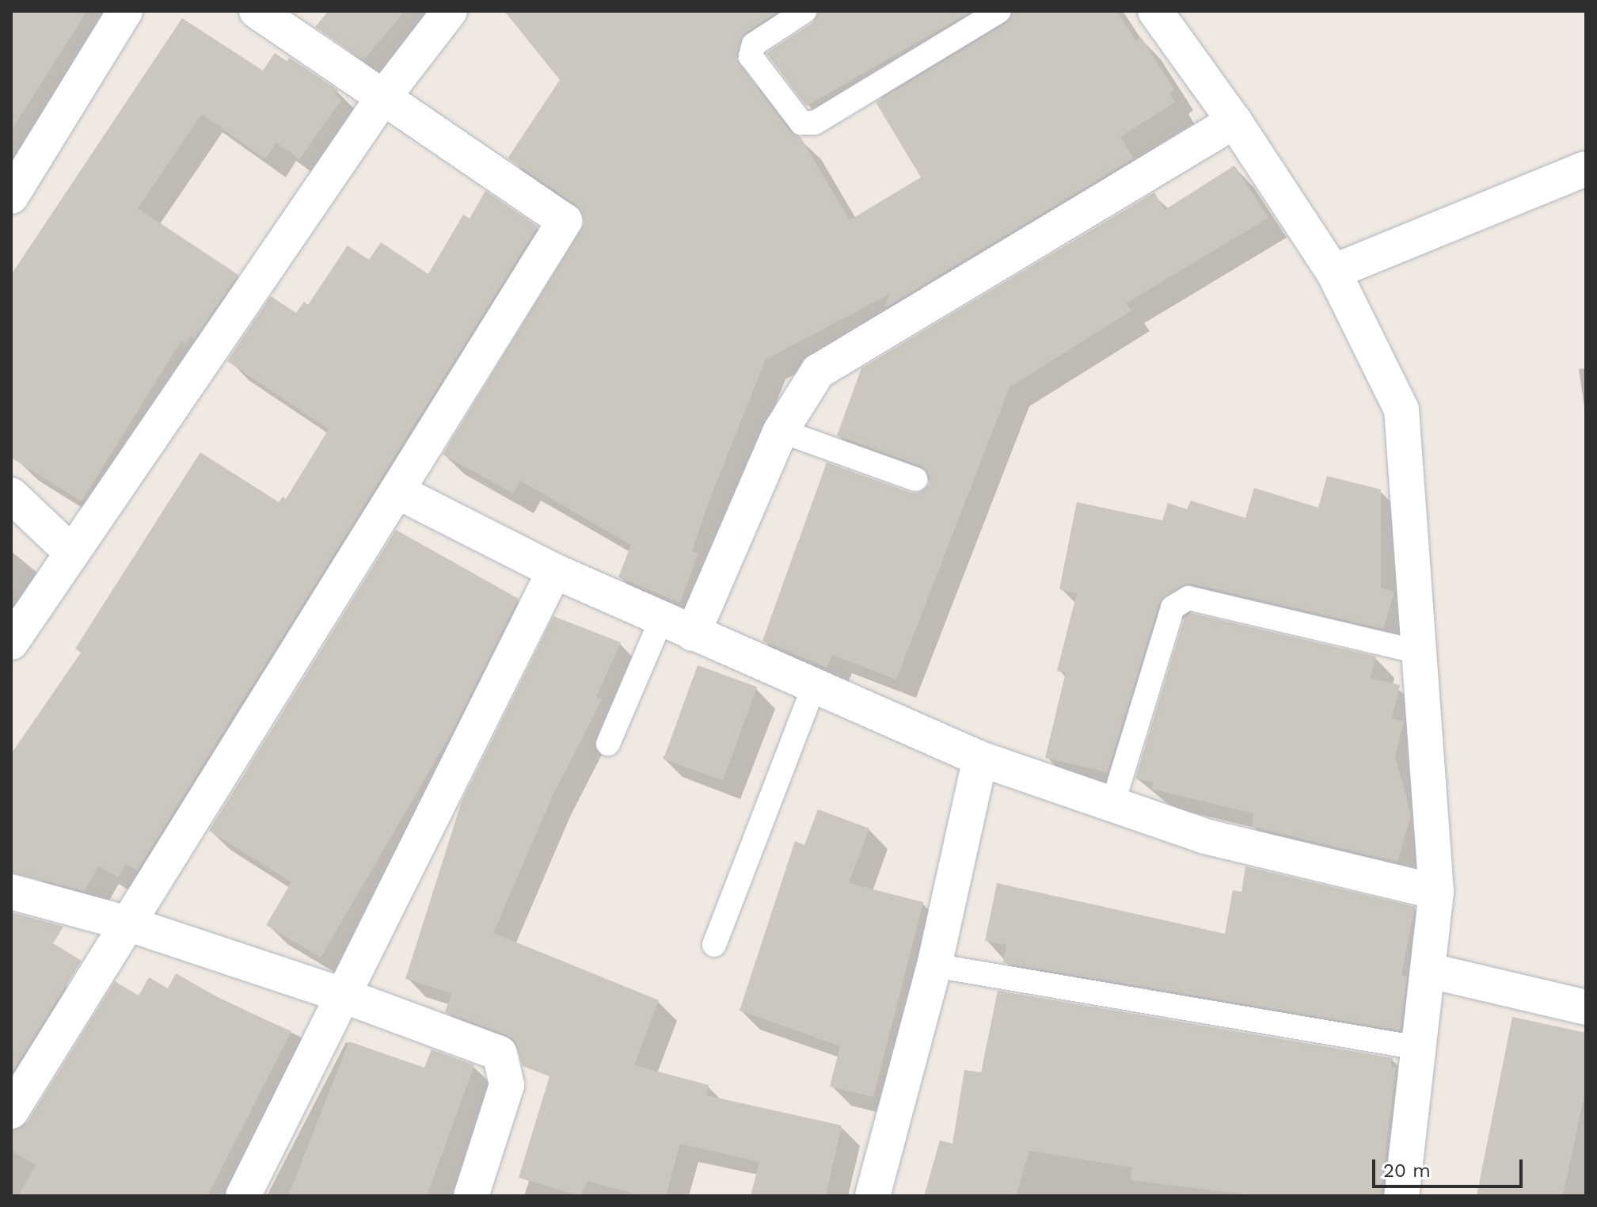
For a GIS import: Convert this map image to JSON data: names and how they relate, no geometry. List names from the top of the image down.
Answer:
{
  "scale_bar": "20 m"
}
